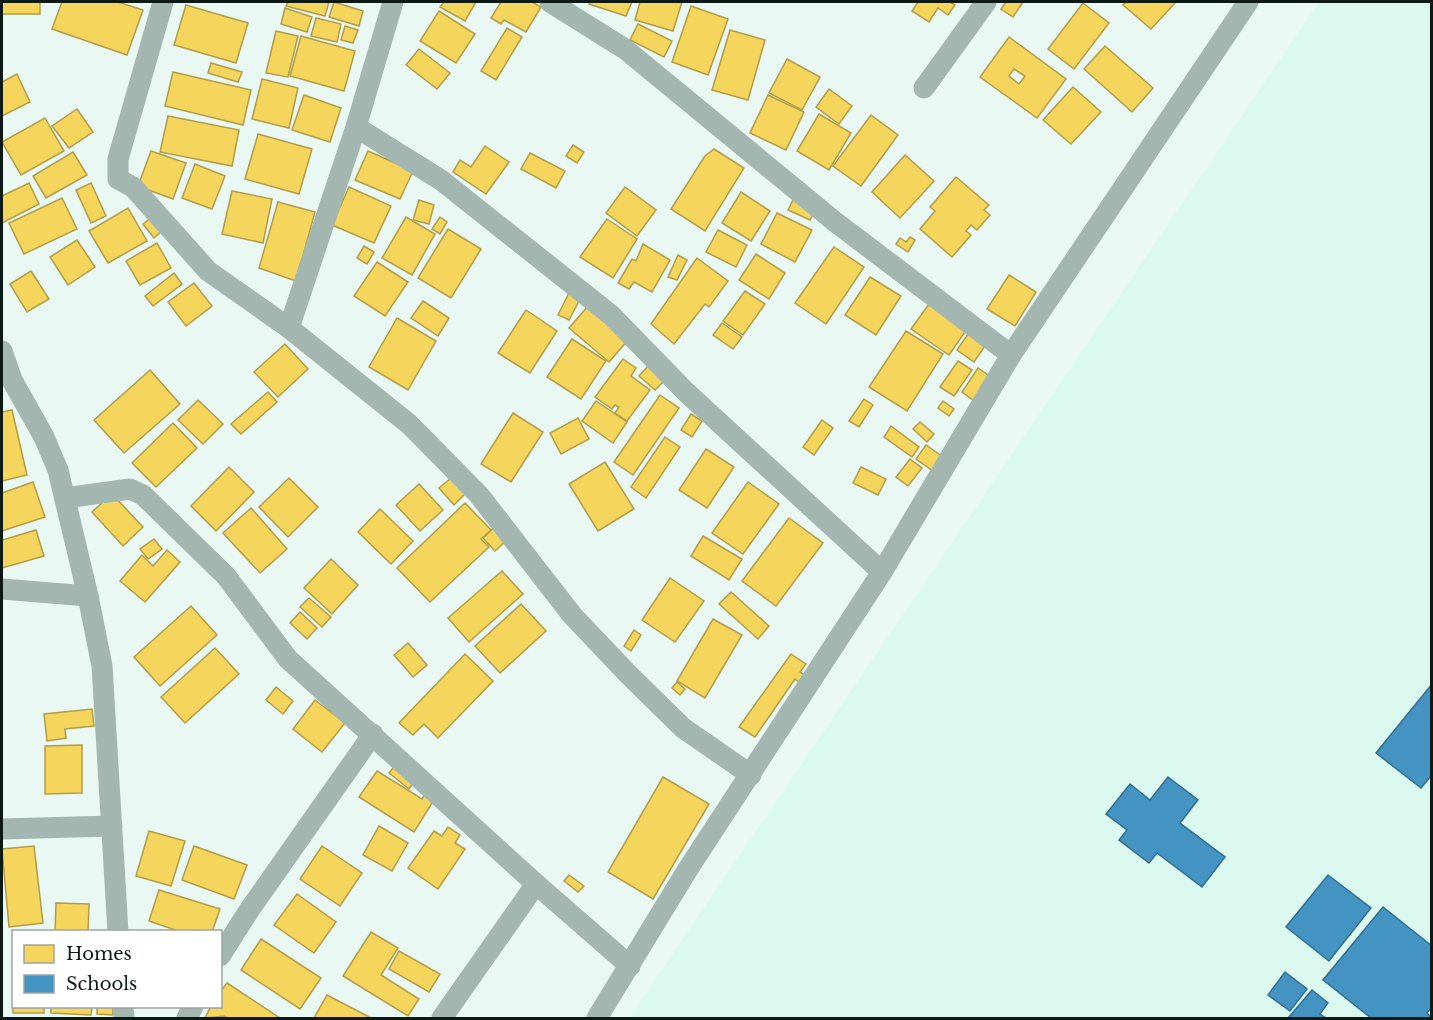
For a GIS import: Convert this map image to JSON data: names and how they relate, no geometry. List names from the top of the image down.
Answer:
{
  "legend": ["Homes", "Schools"]
}
